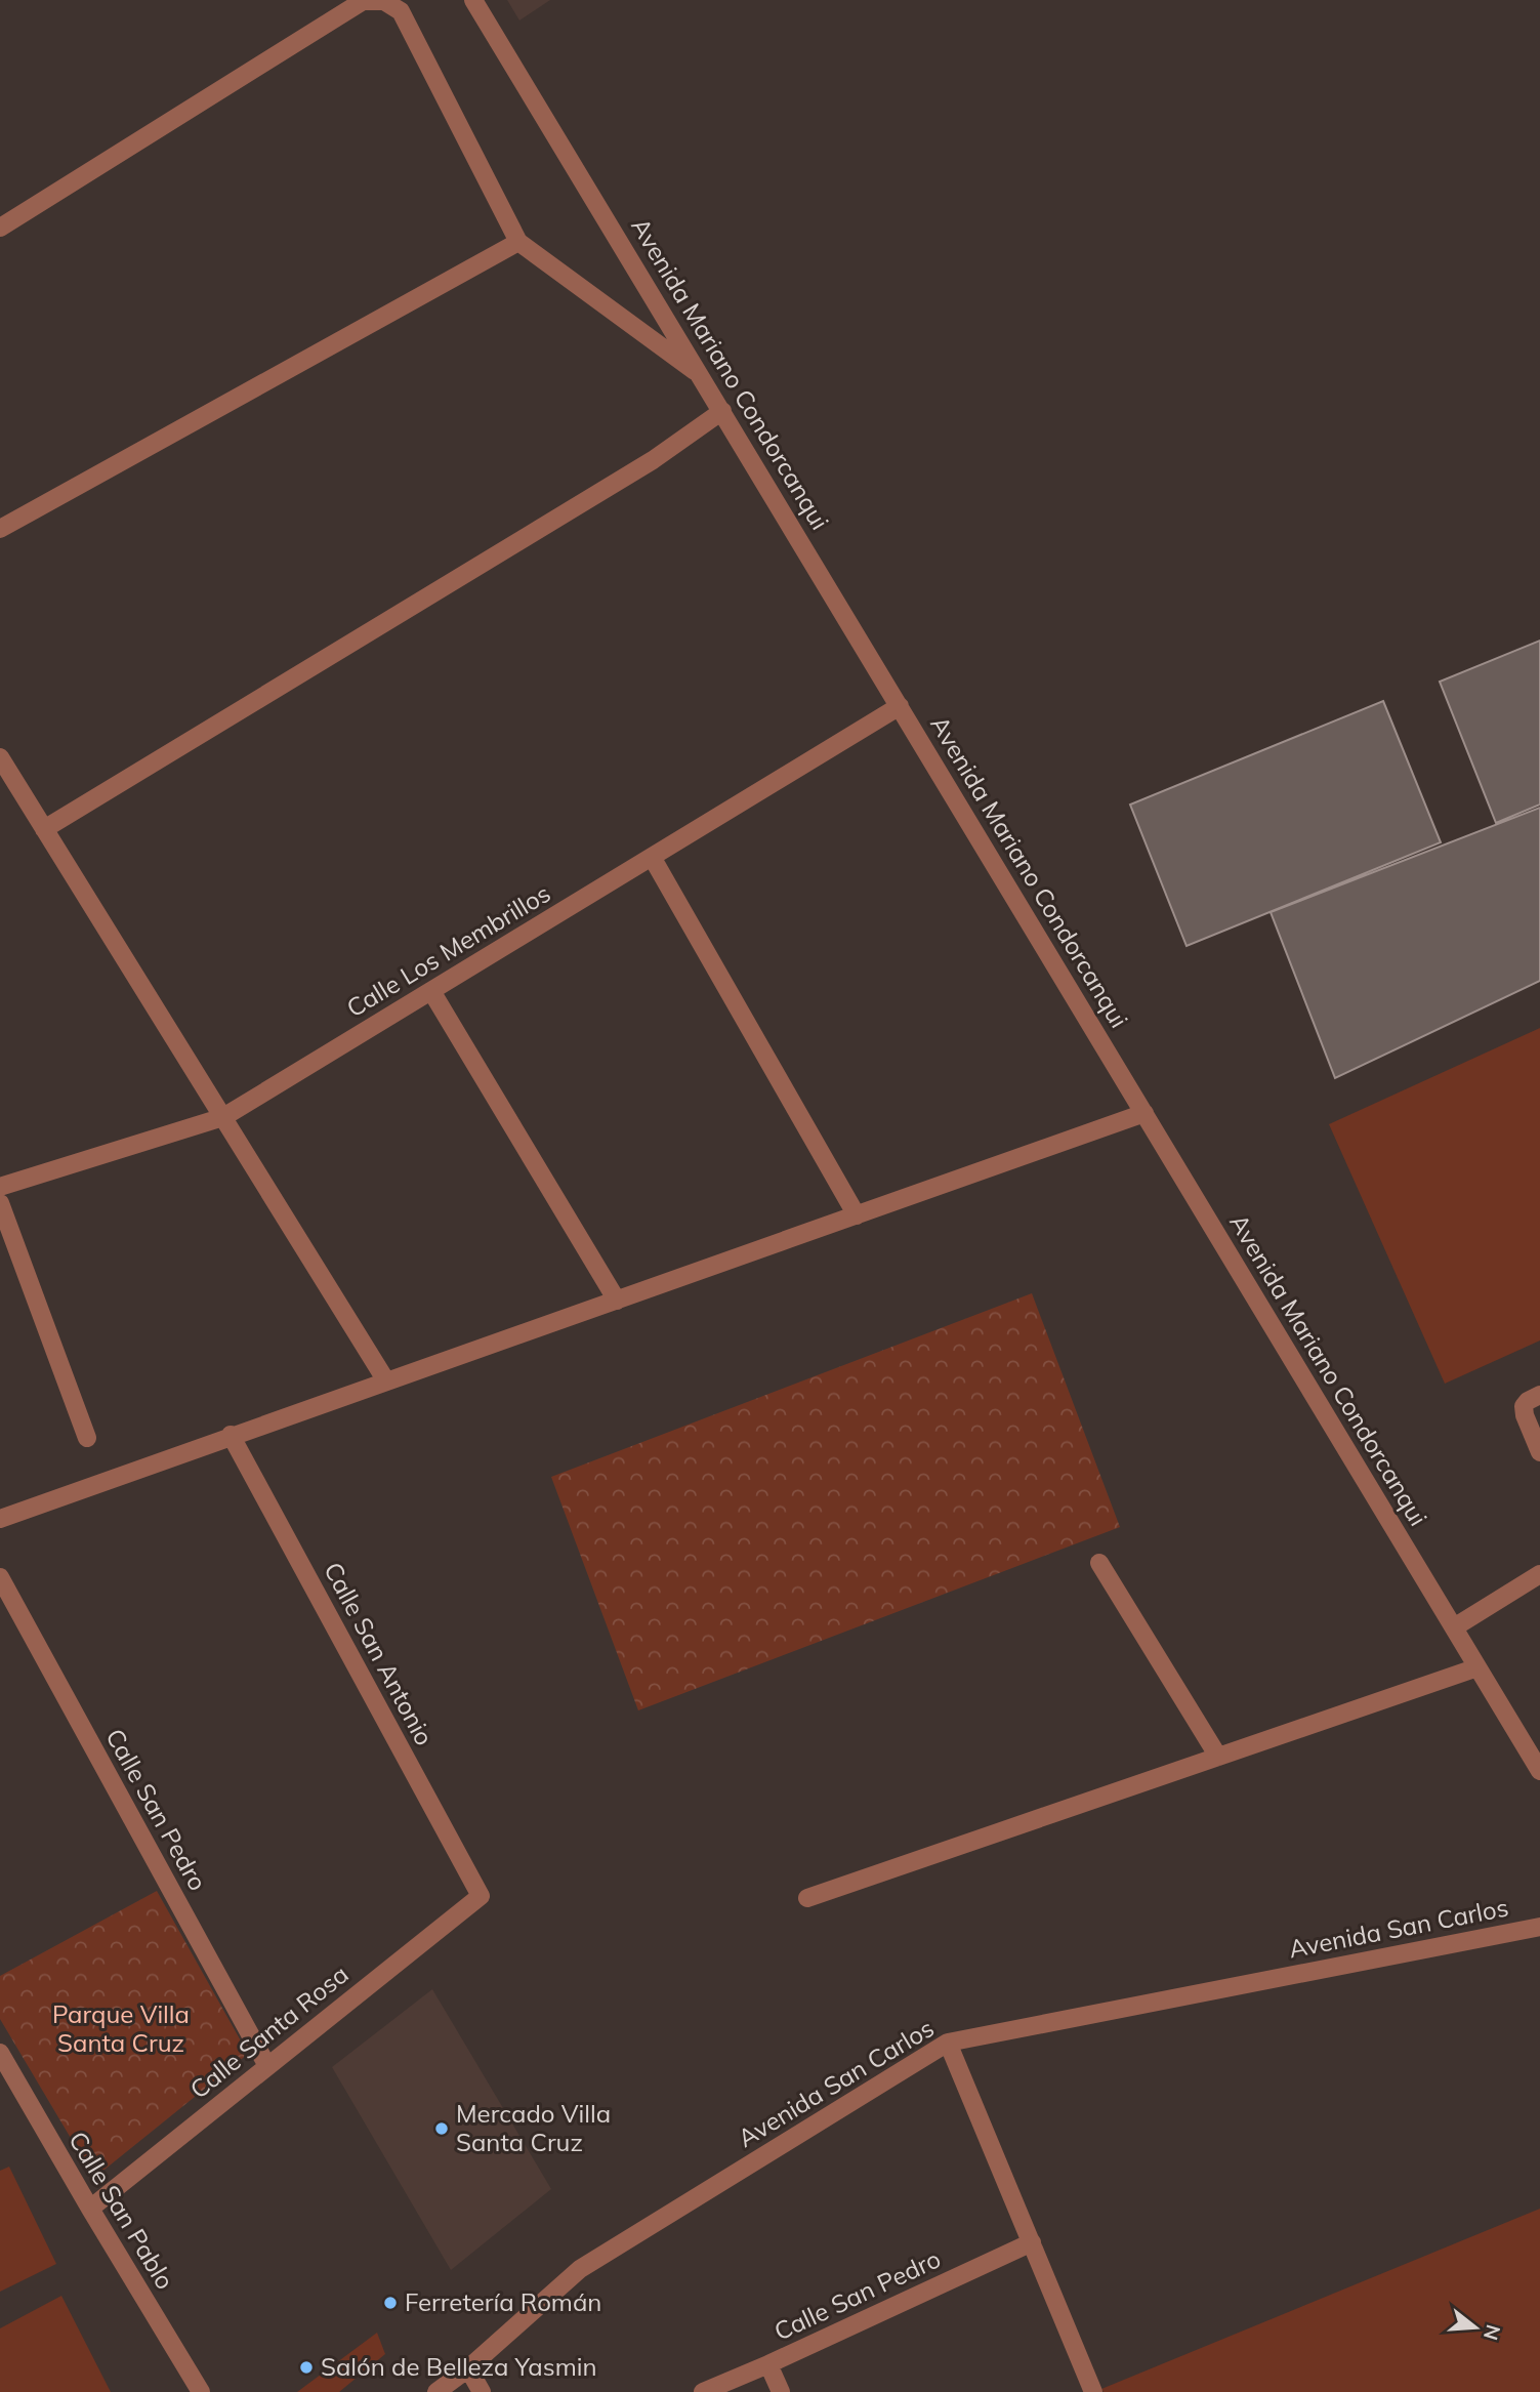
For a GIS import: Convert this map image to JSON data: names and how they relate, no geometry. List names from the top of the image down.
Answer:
{
  "streets": {
    "street": [
      "Avenida Mariano Condorcanqui",
      "Calle Los Membrillos",
      "Calle San Antonio",
      "Calle San Pedro",
      "Avenida San Carlos",
      "Calle Santa Rosa",
      "Calle San Pablo"
    ]
  },
  "crossings": [
    ["Avenida Mariano Condorcanqui", "Calle Los Membrillos"],
    ["Calle San Antonio", "Calle Santa Rosa"],
    ["Calle San Pedro", "Calle Santa Rosa"],
    ["Calle Santa Rosa", "Calle San Pablo"]
  ],
  "parks": ["Parque Villa Santa Cruz"],
  "places": ["Mercado Villa Santa Cruz", "Ferretería Román", "Salón de Belleza Yasmin"],
  "north": "right"
}
